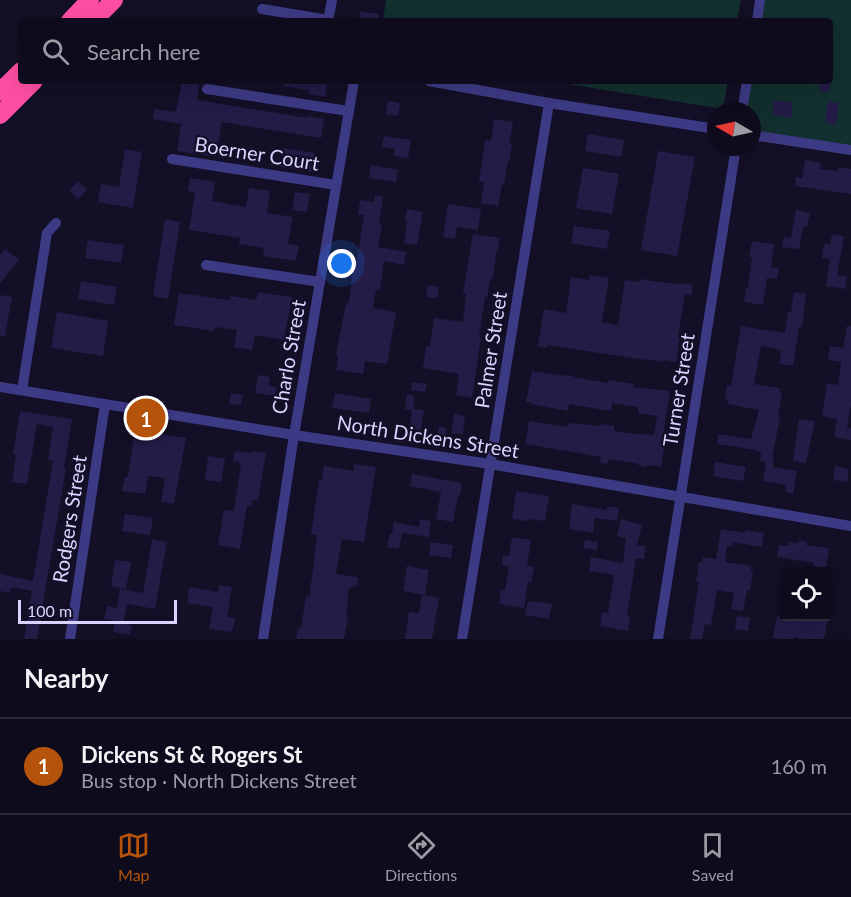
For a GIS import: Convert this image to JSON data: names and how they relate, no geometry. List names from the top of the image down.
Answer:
{
  "streets": {
    "street": [
      "Boerner Court",
      "Palmer Street",
      "Charlo Street",
      "Turner Street",
      "North Dickens Street",
      "Rodgers Street"
    ]
  },
  "crossings": [
    ["Boerner Court", "Charlo Street"],
    ["Palmer Street", "North Dickens Street"],
    ["Charlo Street", "North Dickens Street"],
    ["Turner Street", "North Dickens Street"],
    ["North Dickens Street", "Rodgers Street"]
  ],
  "scale_bar": "100 m",
  "north": "left",
  "page": {
    "search": "Search here",
    "pins": "1",
    "scale": "100 m",
    "heading": "Nearby",
    "list": [
      {
        "mark": "1",
        "name": "Dickens St & Rogers St",
        "note": "Bus stop · North Dickens Street",
        "value": "160 m"
      }
    ],
    "nav": ["Map", "Directions", "Saved"]
  }
}
